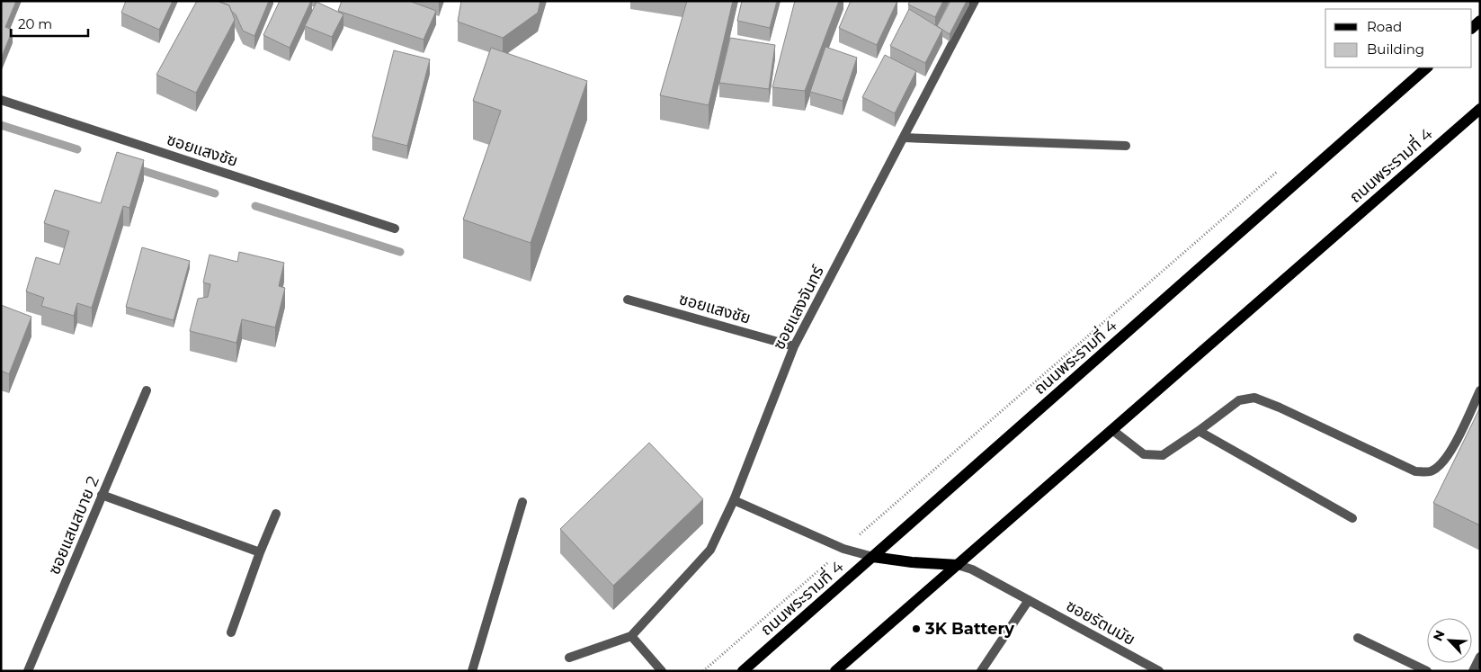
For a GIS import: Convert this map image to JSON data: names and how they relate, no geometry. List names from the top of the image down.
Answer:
{
  "streets": {
    "main road": ["ถนนพระรามที่ 4"],
    "street": [
      "ซอยแสงชัย",
      "ซอยแสงจันทร์",
      "ซอยแสนสบาย 2",
      "ซอยรัตนมัย"
    ]
  },
  "crossings": [
    ["ซอยแสงชัย", "ซอยแสงจันทร์"],
    ["ถนนพระรามที่ 4", "ซอยรัตนมัย"]
  ],
  "places": ["3K Battery"],
  "legend": ["Road", "Building"],
  "scale_bar": "20 m",
  "north": "top left"
}
